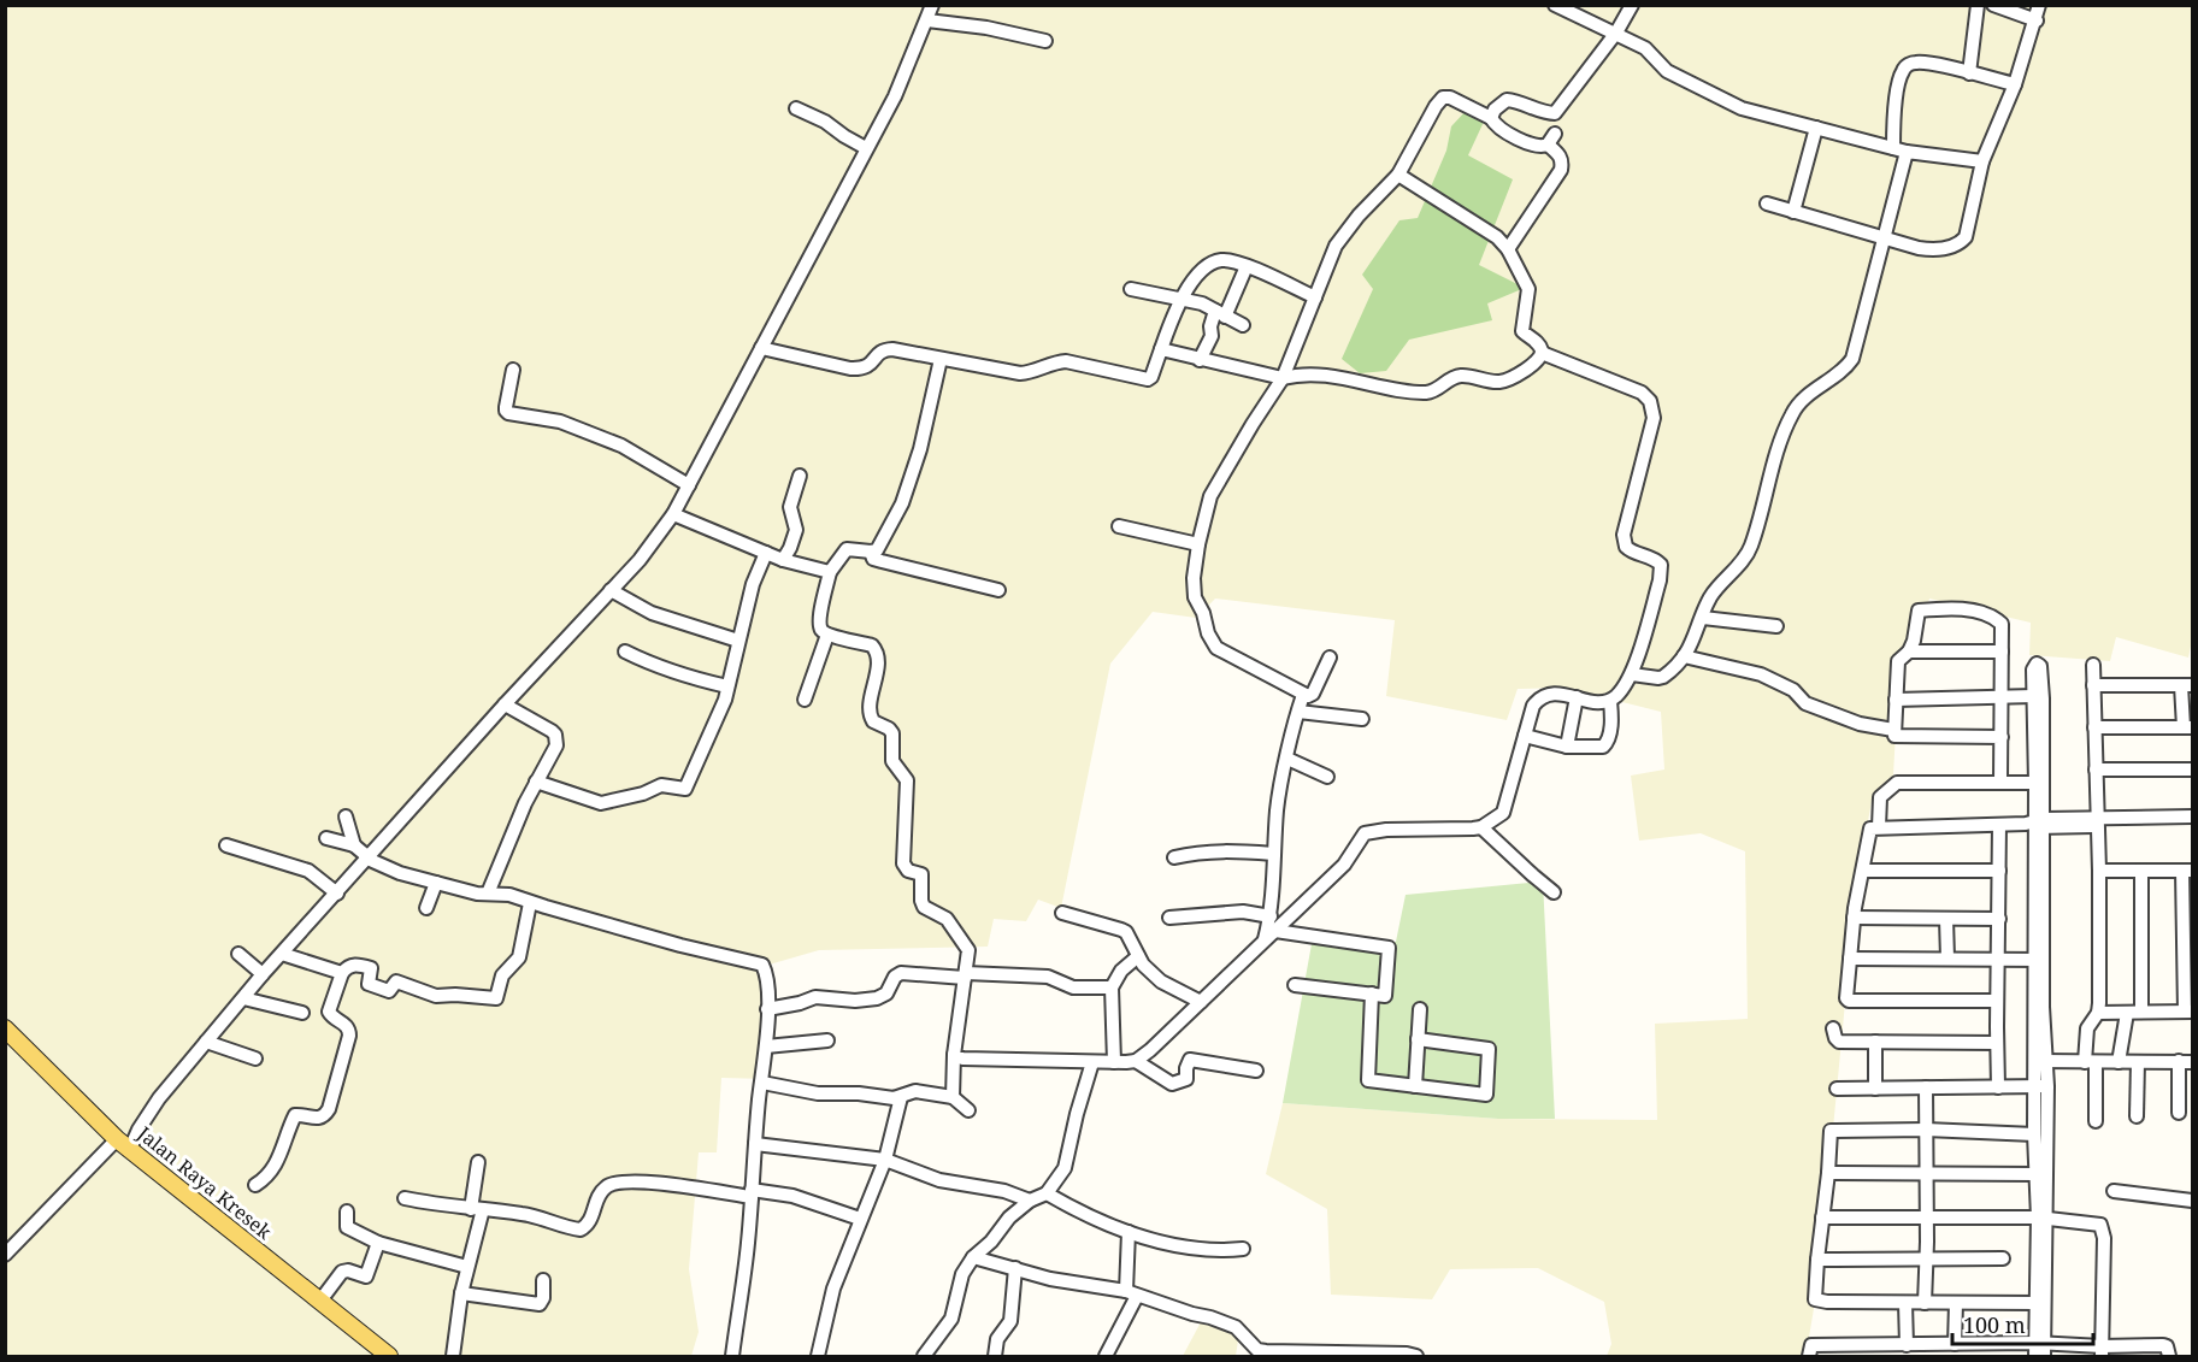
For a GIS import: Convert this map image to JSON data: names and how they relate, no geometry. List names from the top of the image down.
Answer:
{
  "streets": {
    "main road": ["Jalan Raya Kresek"]
  },
  "scale_bar": "100 m"
}
